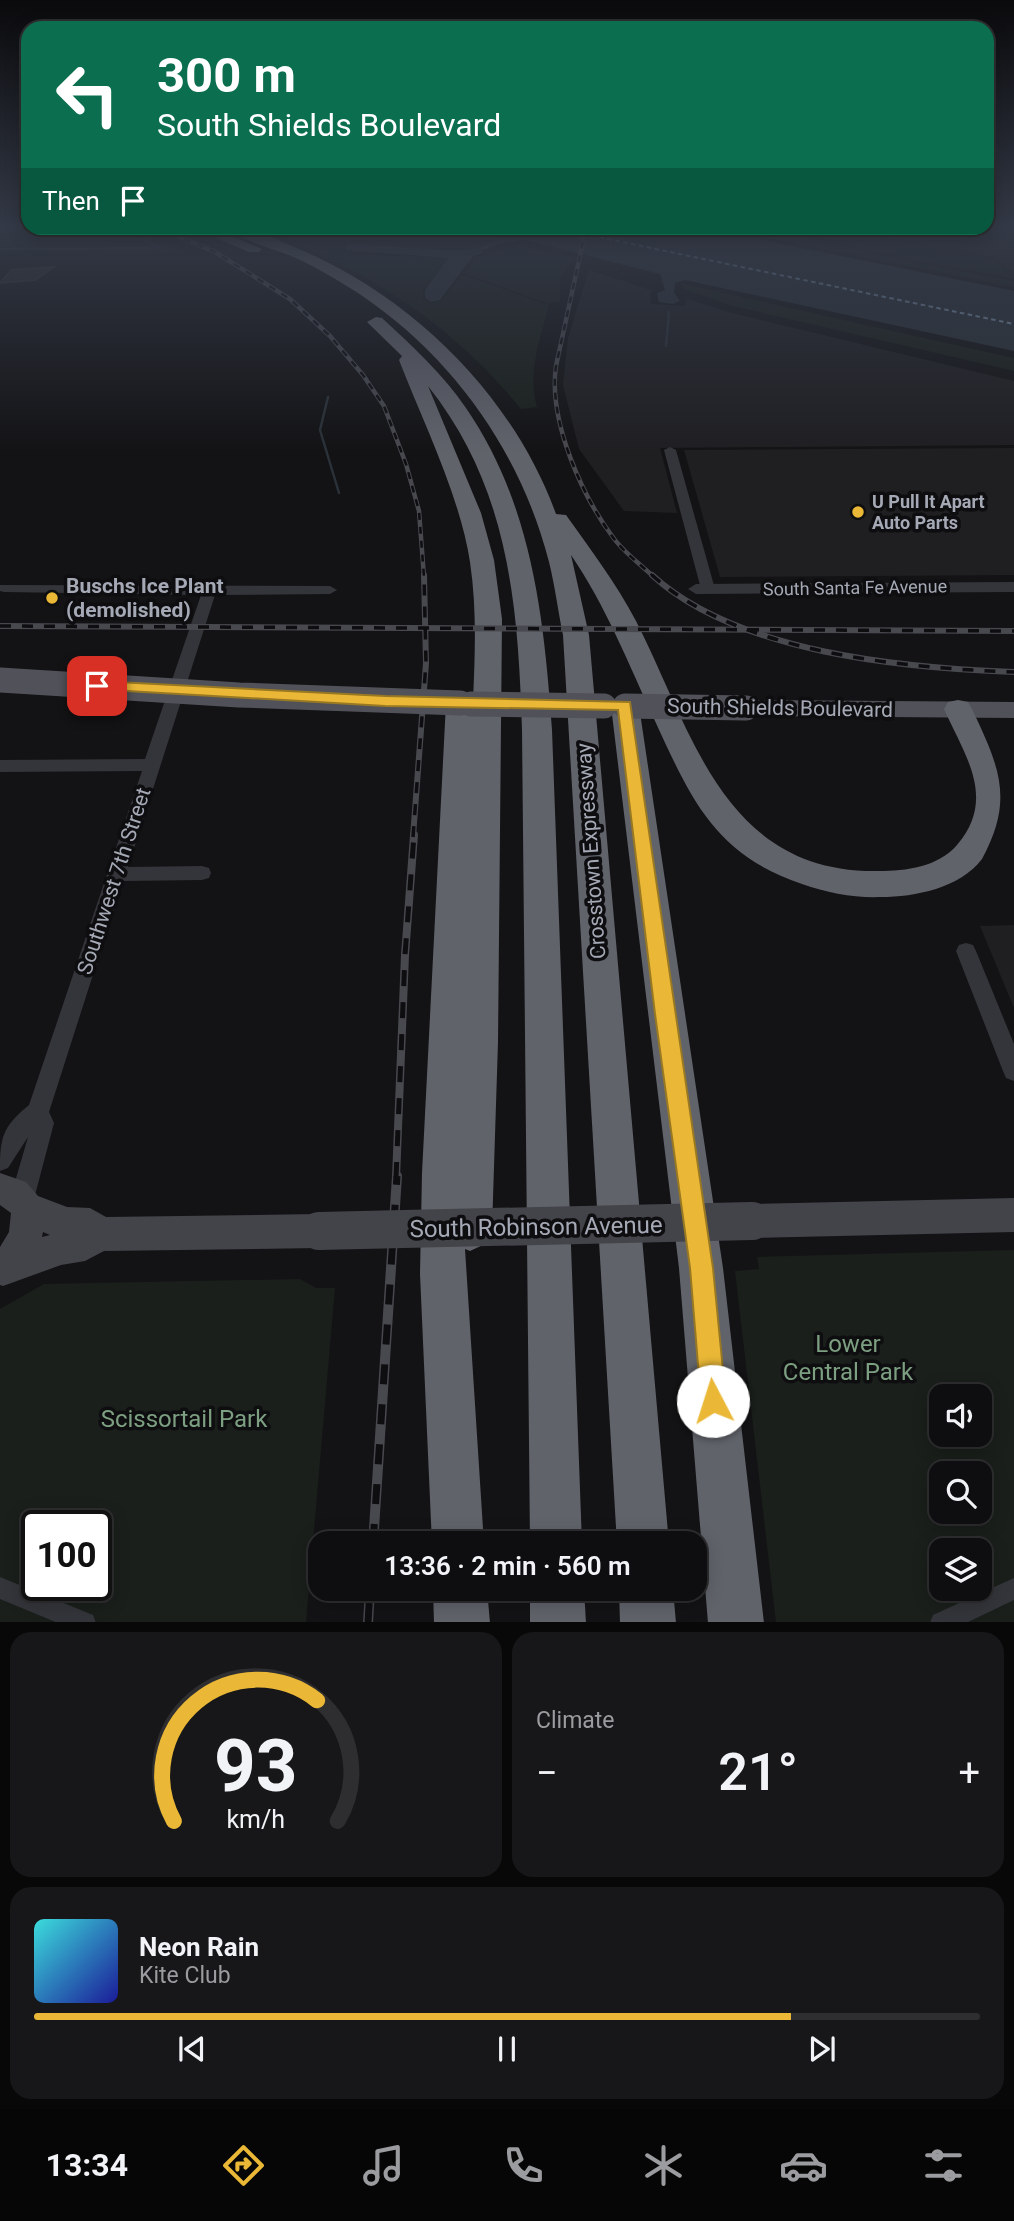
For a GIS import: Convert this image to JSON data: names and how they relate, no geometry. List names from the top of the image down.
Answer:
{
  "streets": {
    "highway": ["Crosstown Expressway"],
    "main road": ["South Shields Boulevard", "South Robinson Avenue"],
    "street": ["South Santa Fe Avenue", "Southwest 7th Street"]
  },
  "parks": ["Lower Central Park", "Scissortail Park"],
  "places": ["U Pull It Apart Auto Parts", "Buschs Ice Plant (demolished)"],
  "page": {
    "turn": ["300 m", "South Shields Boulevard"],
    "then": "Then",
    "limit": "100",
    "trip": "13:36 · 2 min · 560 m",
    "tile": "Climate",
    "heat": ["−", "21°", "+"],
    "song": ["Neon Rain", "Kite Club"],
    "tabs": "13:34",
    "gauge": ["93", "km/h"]
  }
}
